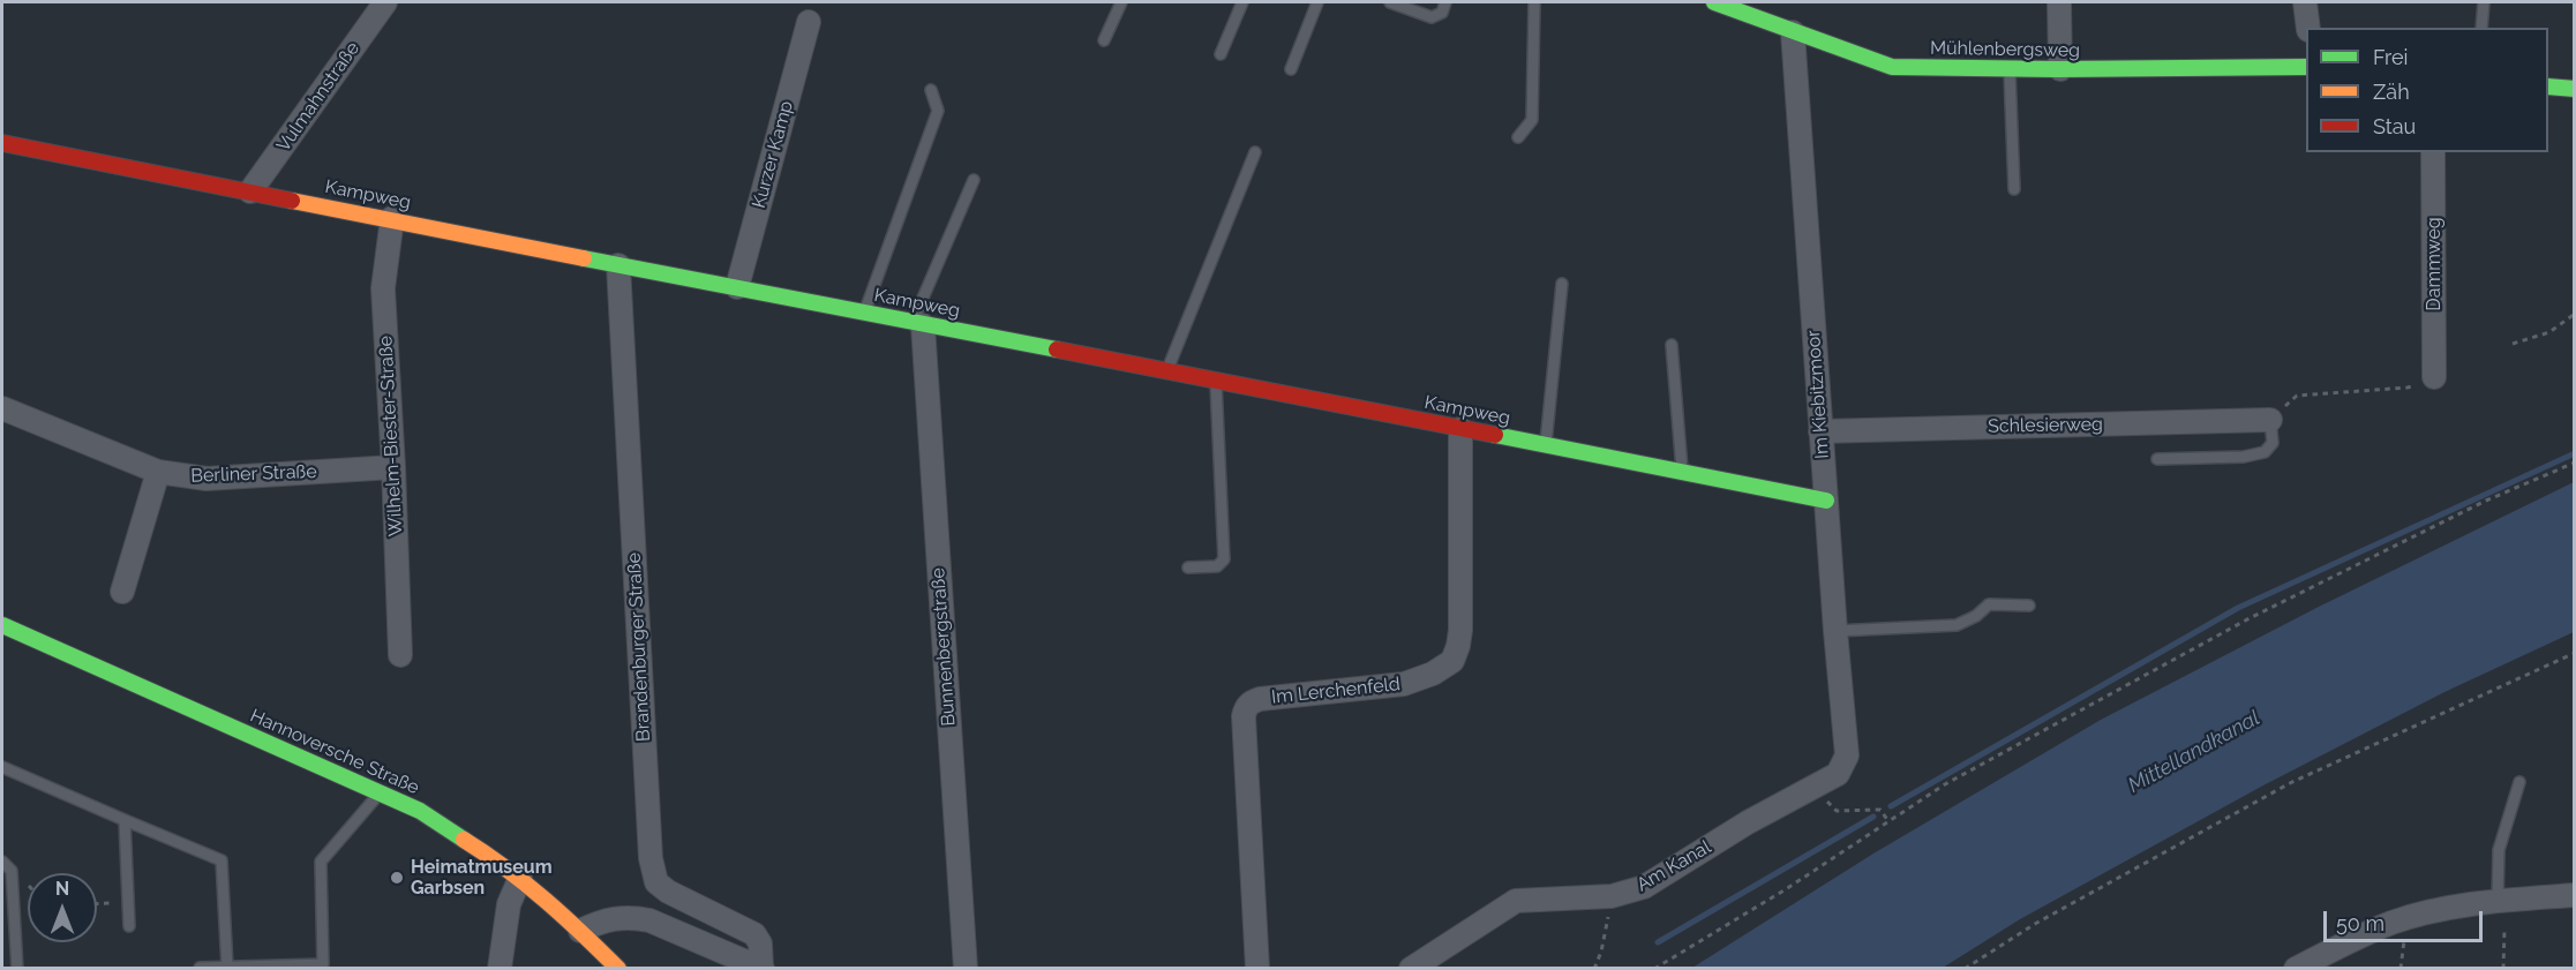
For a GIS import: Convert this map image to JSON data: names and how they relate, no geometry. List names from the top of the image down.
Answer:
{
  "streets": {
    "street": [
      "Mühlenbergsweg",
      "Vulmahnstraße",
      "Kurzer Kamp",
      "Kampweg",
      "Dammweg",
      "Im Kiebitzmoor",
      "Schlesierweg",
      "Wilhelm-Biester-Straße",
      "Berliner Straße",
      "Brandenburger Straße",
      "Bunnenbergstraße",
      "Im Lerchenfeld",
      "Hannoversche Straße",
      "Am Kanal"
    ]
  },
  "crossings": [
    ["Mühlenbergsweg", "Im Kiebitzmoor"],
    ["Vulmahnstraße", "Kampweg"],
    ["Kurzer Kamp", "Kampweg"],
    ["Kampweg", "Im Kiebitzmoor"],
    ["Kampweg", "Wilhelm-Biester-Straße"],
    ["Kampweg", "Brandenburger Straße"],
    ["Kampweg", "Bunnenbergstraße"],
    ["Kampweg", "Im Lerchenfeld"],
    ["Im Kiebitzmoor", "Schlesierweg"],
    ["Im Kiebitzmoor", "Am Kanal"],
    ["Wilhelm-Biester-Straße", "Berliner Straße"]
  ],
  "water": ["Mittellandkanal"],
  "places": ["Heimatmuseum Garbsen"],
  "legend": ["Frei", "Zäh", "Stau"],
  "scale_bar": "50 m",
  "north": "top"
}
